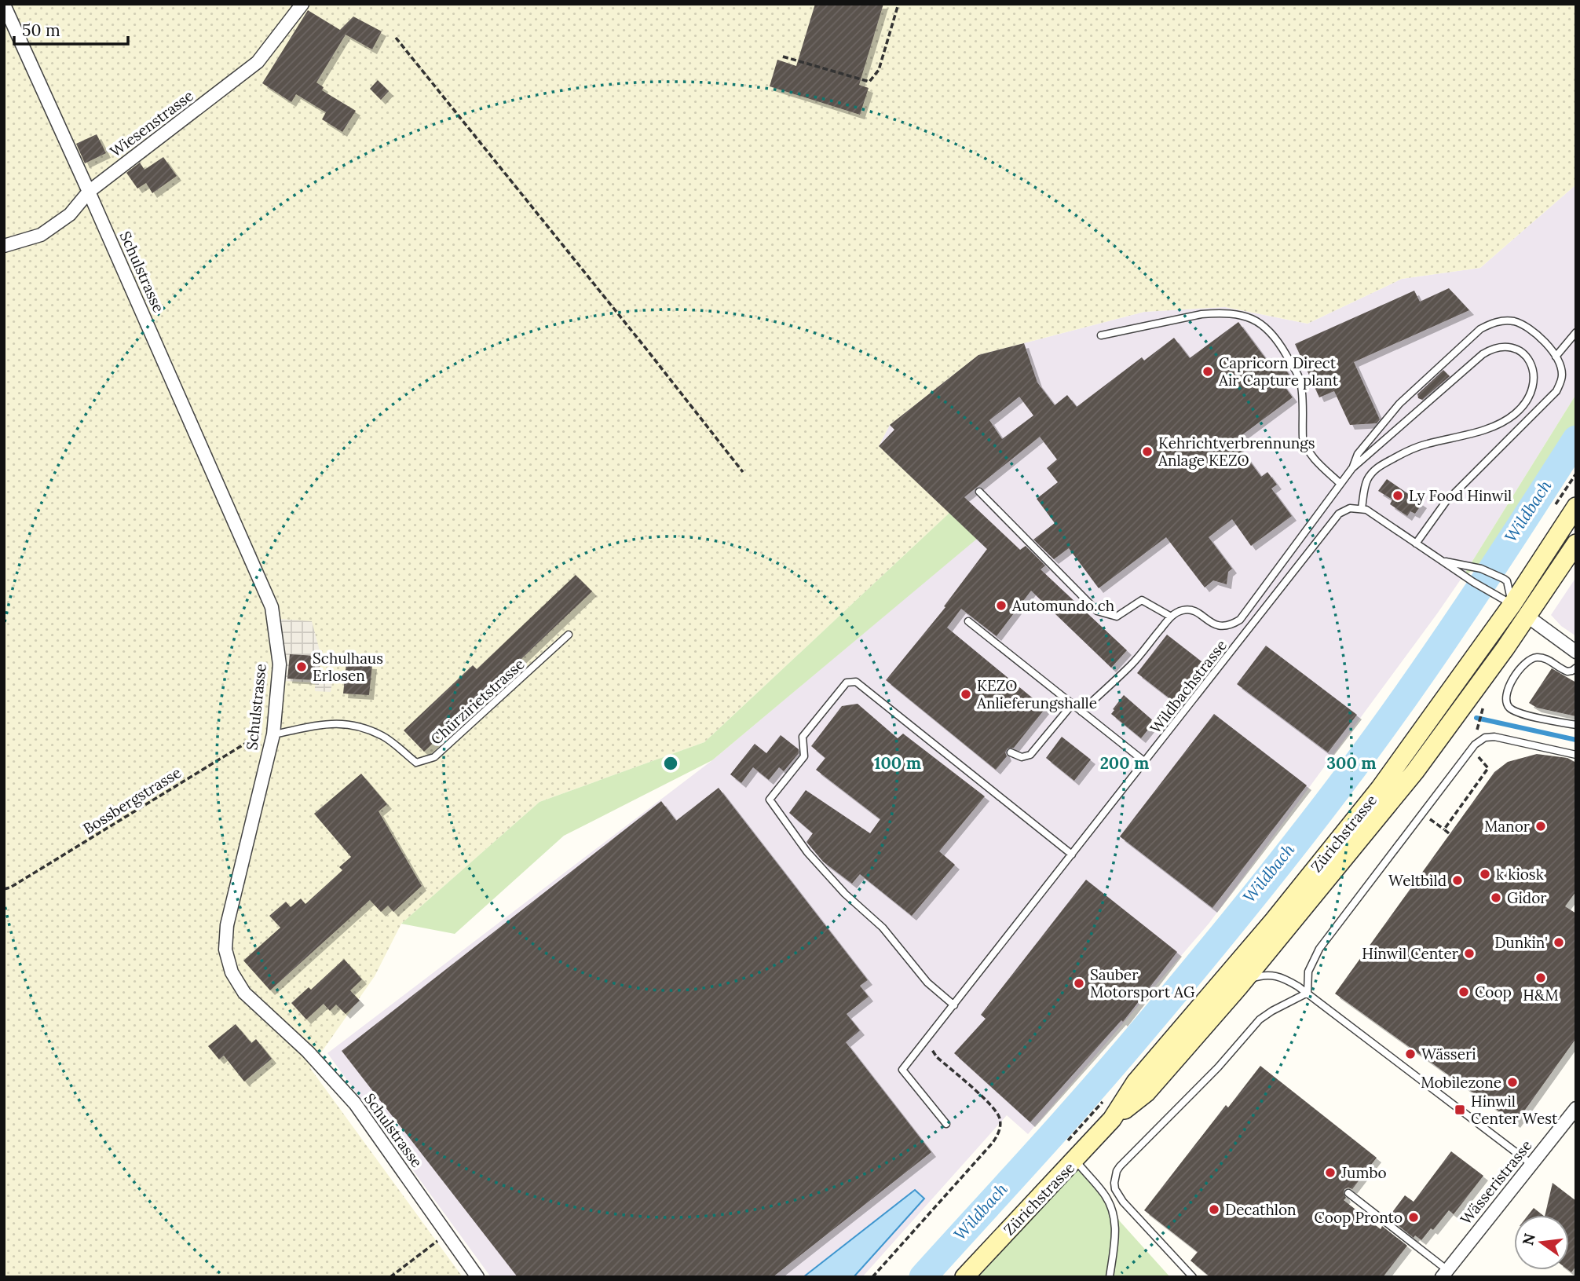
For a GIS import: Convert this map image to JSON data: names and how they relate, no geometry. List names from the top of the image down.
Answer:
{
  "streets": {
    "main road": ["Zürichstrasse"],
    "street": ["Wiesenstrasse", "Schulstrasse", "Wässeristrasse"],
    "lane": ["Wildbachstrasse", "Chürzirietstrasse"],
    "path": ["Bossbergstrasse"]
  },
  "crossings": [
    ["Wiesenstrasse", "Schulstrasse"],
    ["Schulstrasse", "Chürzirietstrasse"],
    ["Schulstrasse", "Bossbergstrasse"],
    ["Chürzirietstrasse", "Bossbergstrasse"]
  ],
  "water": ["Wildbach"],
  "places": {
    "other": [
      "Capricorn Direct Air Capture plant",
      "Kehrichtverbrennungs Anlage KEZO",
      "Ly Food Hinwil",
      "Automundo.ch",
      "Schulhaus Erlosen",
      "KEZO Anlieferungshalle",
      "Manor",
      "k kiosk",
      "Weltbild",
      "Gidor",
      "Dunkin'",
      "Hinwil Center",
      "H&M",
      "Sauber Motorsport AG",
      "Coop",
      "Wässeri",
      "Mobilezone",
      "Jumbo",
      "Decathlon",
      "Coop Pronto"
    ],
    "transit": ["Hinwil Center West"]
  },
  "scale_bar": "50 m",
  "north": "left",
  "rings": ["100 m", "200 m", "300 m"]
}
